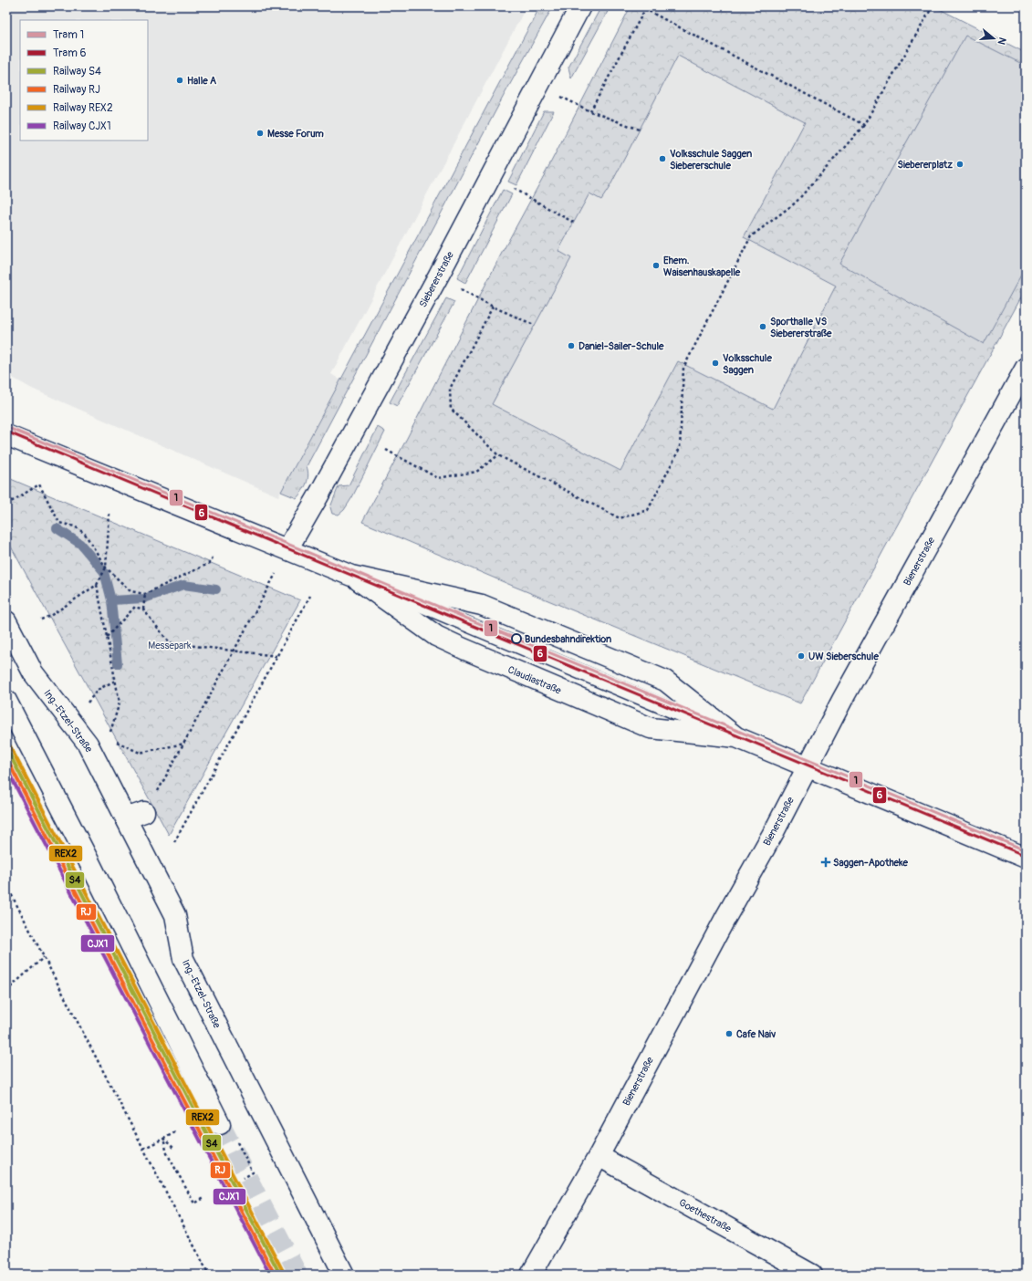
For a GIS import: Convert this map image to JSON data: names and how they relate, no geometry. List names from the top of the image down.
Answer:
{
  "streets": {
    "street": [
      "Siebererstraße",
      "Bienerstraße",
      "Claudiastraße",
      "Ing.-Etzel-Straße",
      "Goethestraße"
    ]
  },
  "crossings": [
    ["Siebererstraße", "Claudiastraße"],
    ["Bienerstraße", "Claudiastraße"],
    ["Bienerstraße", "Goethestraße"]
  ],
  "parks": ["Messepark"],
  "places": {
    "other": [
      "Halle A",
      "Messe Forum",
      "Volksschule Saggen Siebererschule",
      "Siebererplatz",
      "Ehem. Waisenhauskapelle",
      "Sporthalle VS Siebererstraße",
      "Daniel-Sailer-Schule",
      "Volksschule Saggen",
      "Bundesbahndirektion",
      "UW Sieberschule",
      "Cafe Naiv"
    ],
    "health": ["Saggen-Apotheke"]
  },
  "lines": [
    "tram line 1",
    "tram line 6",
    "rail line REX2",
    "rail line S4",
    "rail line RJ",
    "rail line CJX1"
  ],
  "legend": [
    "Tram 1",
    "Tram 6",
    "Railway S4",
    "Railway RJ",
    "Railway REX2",
    "Railway CJX1"
  ],
  "north": "right"
}
